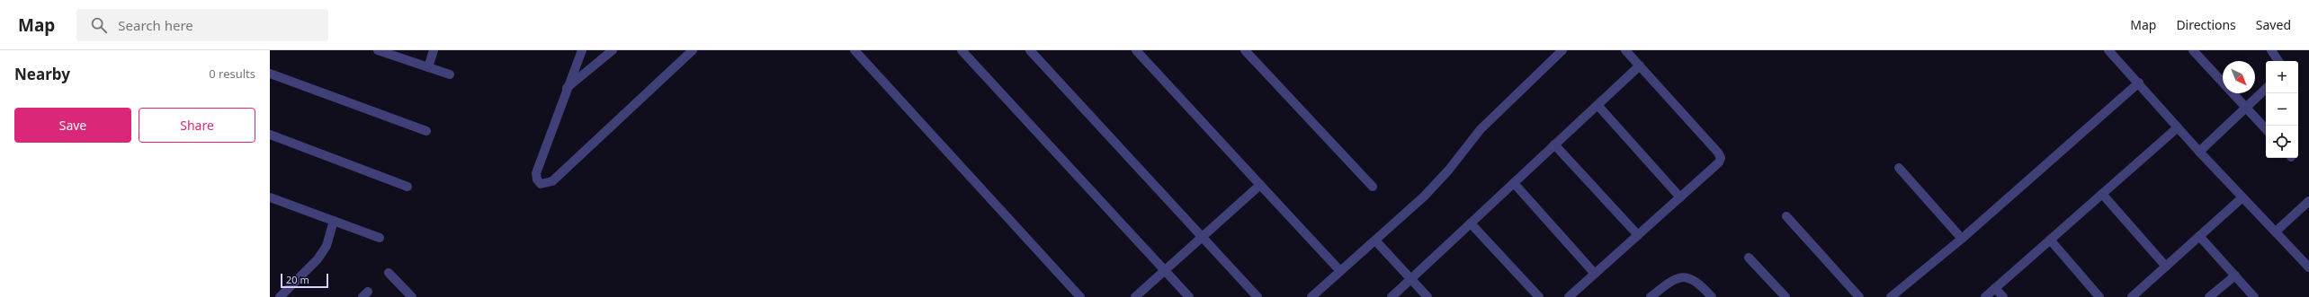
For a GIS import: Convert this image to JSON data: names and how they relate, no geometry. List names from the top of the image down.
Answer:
{
  "scale_bar": "20 m",
  "north": "bottom right",
  "page": {
    "header": "Map",
    "search": "Search here",
    "nav": ["Map", "Directions", "Saved"],
    "heading": ["Nearby", "0 results"],
    "map_buttons": ["+", "−"],
    "buttons": ["Save", "Share"],
    "scale": "20 m"
  }
}
